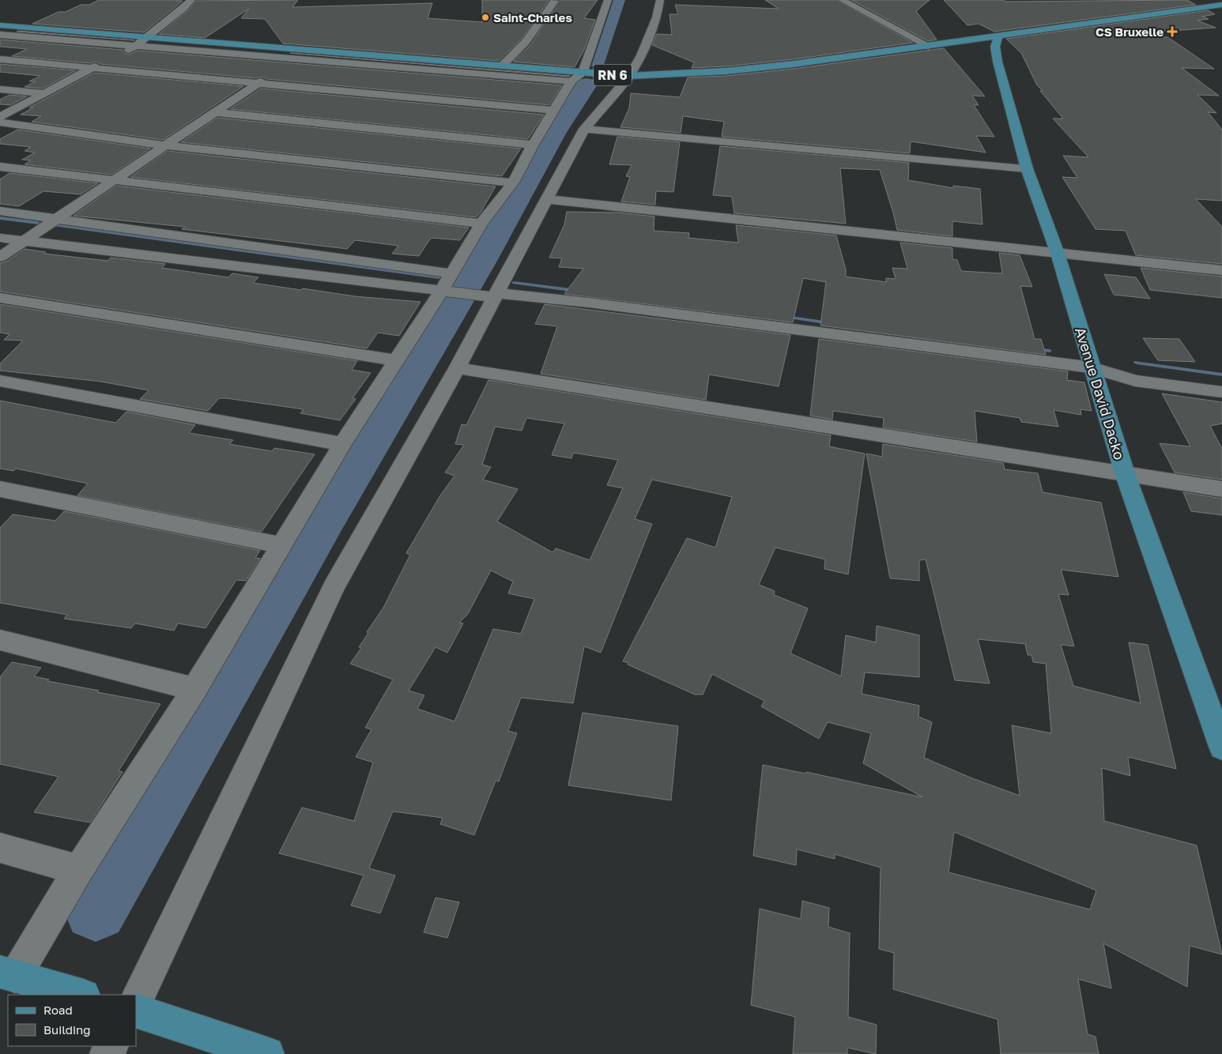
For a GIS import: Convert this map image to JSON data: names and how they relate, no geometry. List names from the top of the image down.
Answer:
{
  "streets": {
    "main road": ["RN 6", "Avenue David Dacko"]
  },
  "crossings": [
    ["RN 6", "Avenue David Dacko"]
  ],
  "places": {
    "other": ["Saint-Charles"],
    "health": ["CS Bruxelle"]
  },
  "legend": ["Road", "Building"]
}
